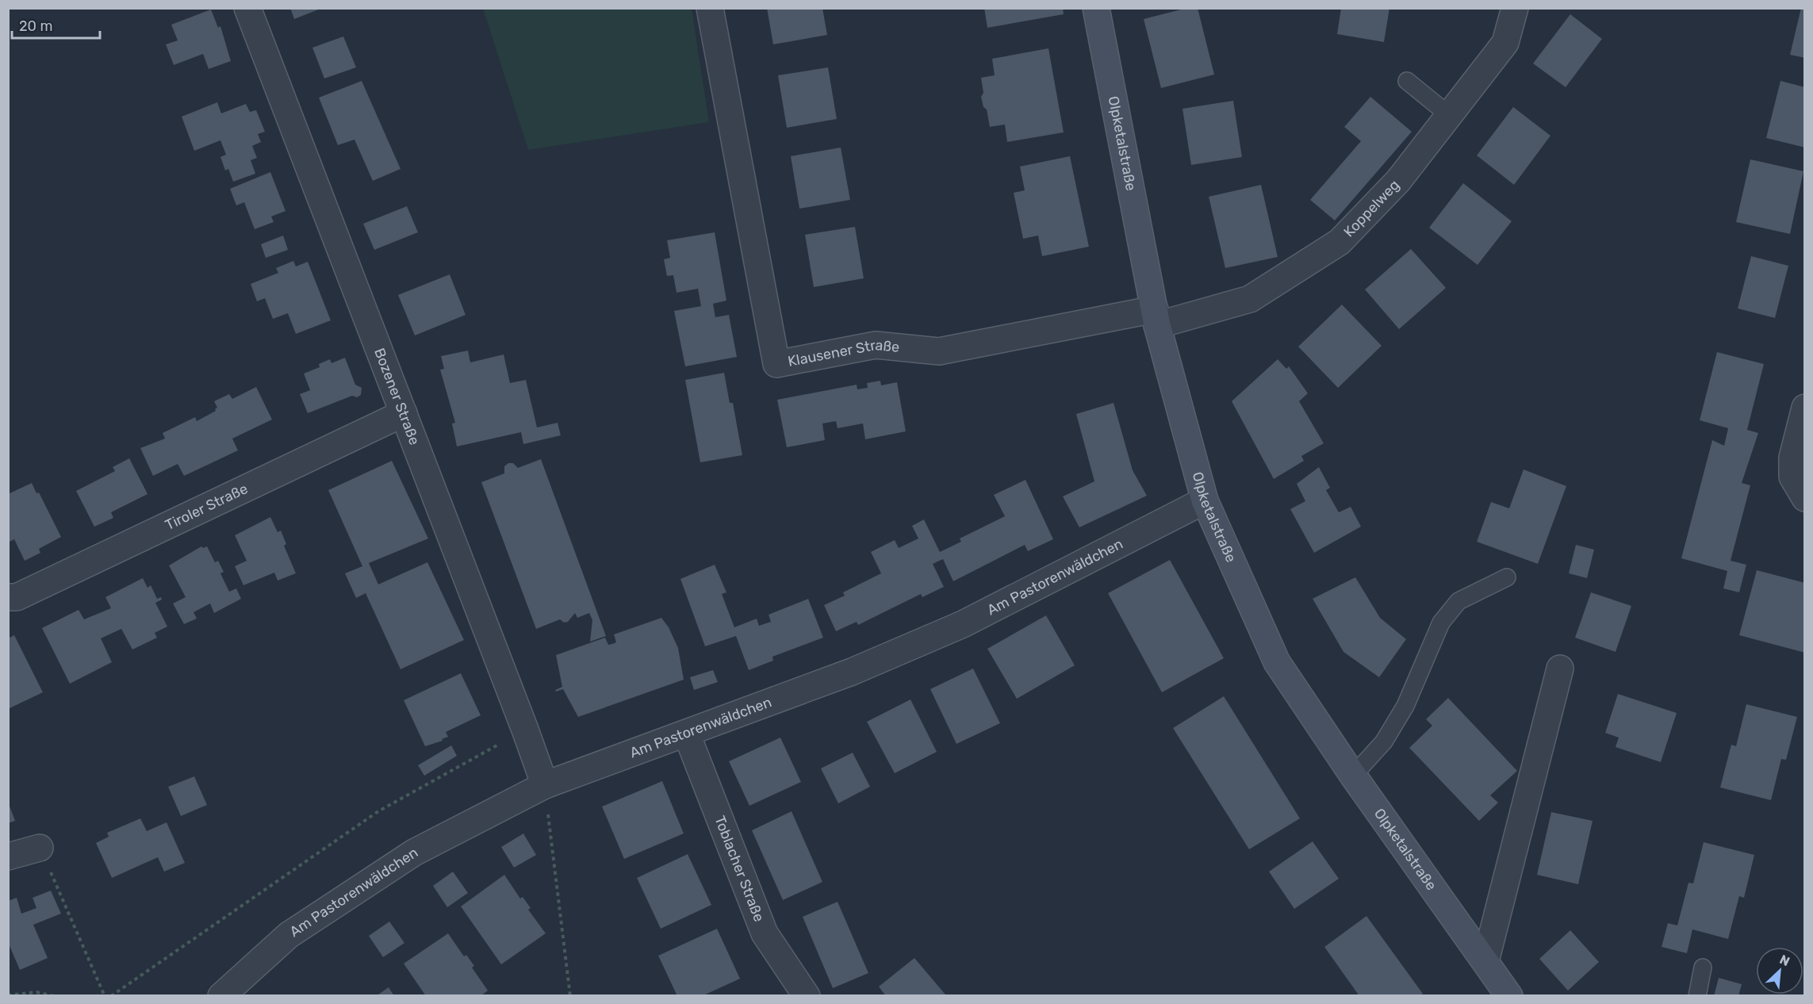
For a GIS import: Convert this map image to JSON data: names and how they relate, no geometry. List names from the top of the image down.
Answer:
{
  "streets": {
    "street": [
      "Olpketalstraße",
      "Koppelweg",
      "Klausener Straße",
      "Bozener Straße",
      "Tiroler Straße",
      "Am Pastorenwäldchen",
      "Toblacher Straße"
    ]
  },
  "crossings": [
    ["Olpketalstraße", "Koppelweg"],
    ["Olpketalstraße", "Klausener Straße"],
    ["Olpketalstraße", "Am Pastorenwäldchen"],
    ["Koppelweg", "Klausener Straße"],
    ["Bozener Straße", "Tiroler Straße"],
    ["Bozener Straße", "Am Pastorenwäldchen"],
    ["Am Pastorenwäldchen", "Toblacher Straße"]
  ],
  "scale_bar": "20 m",
  "north": "top right"
}
